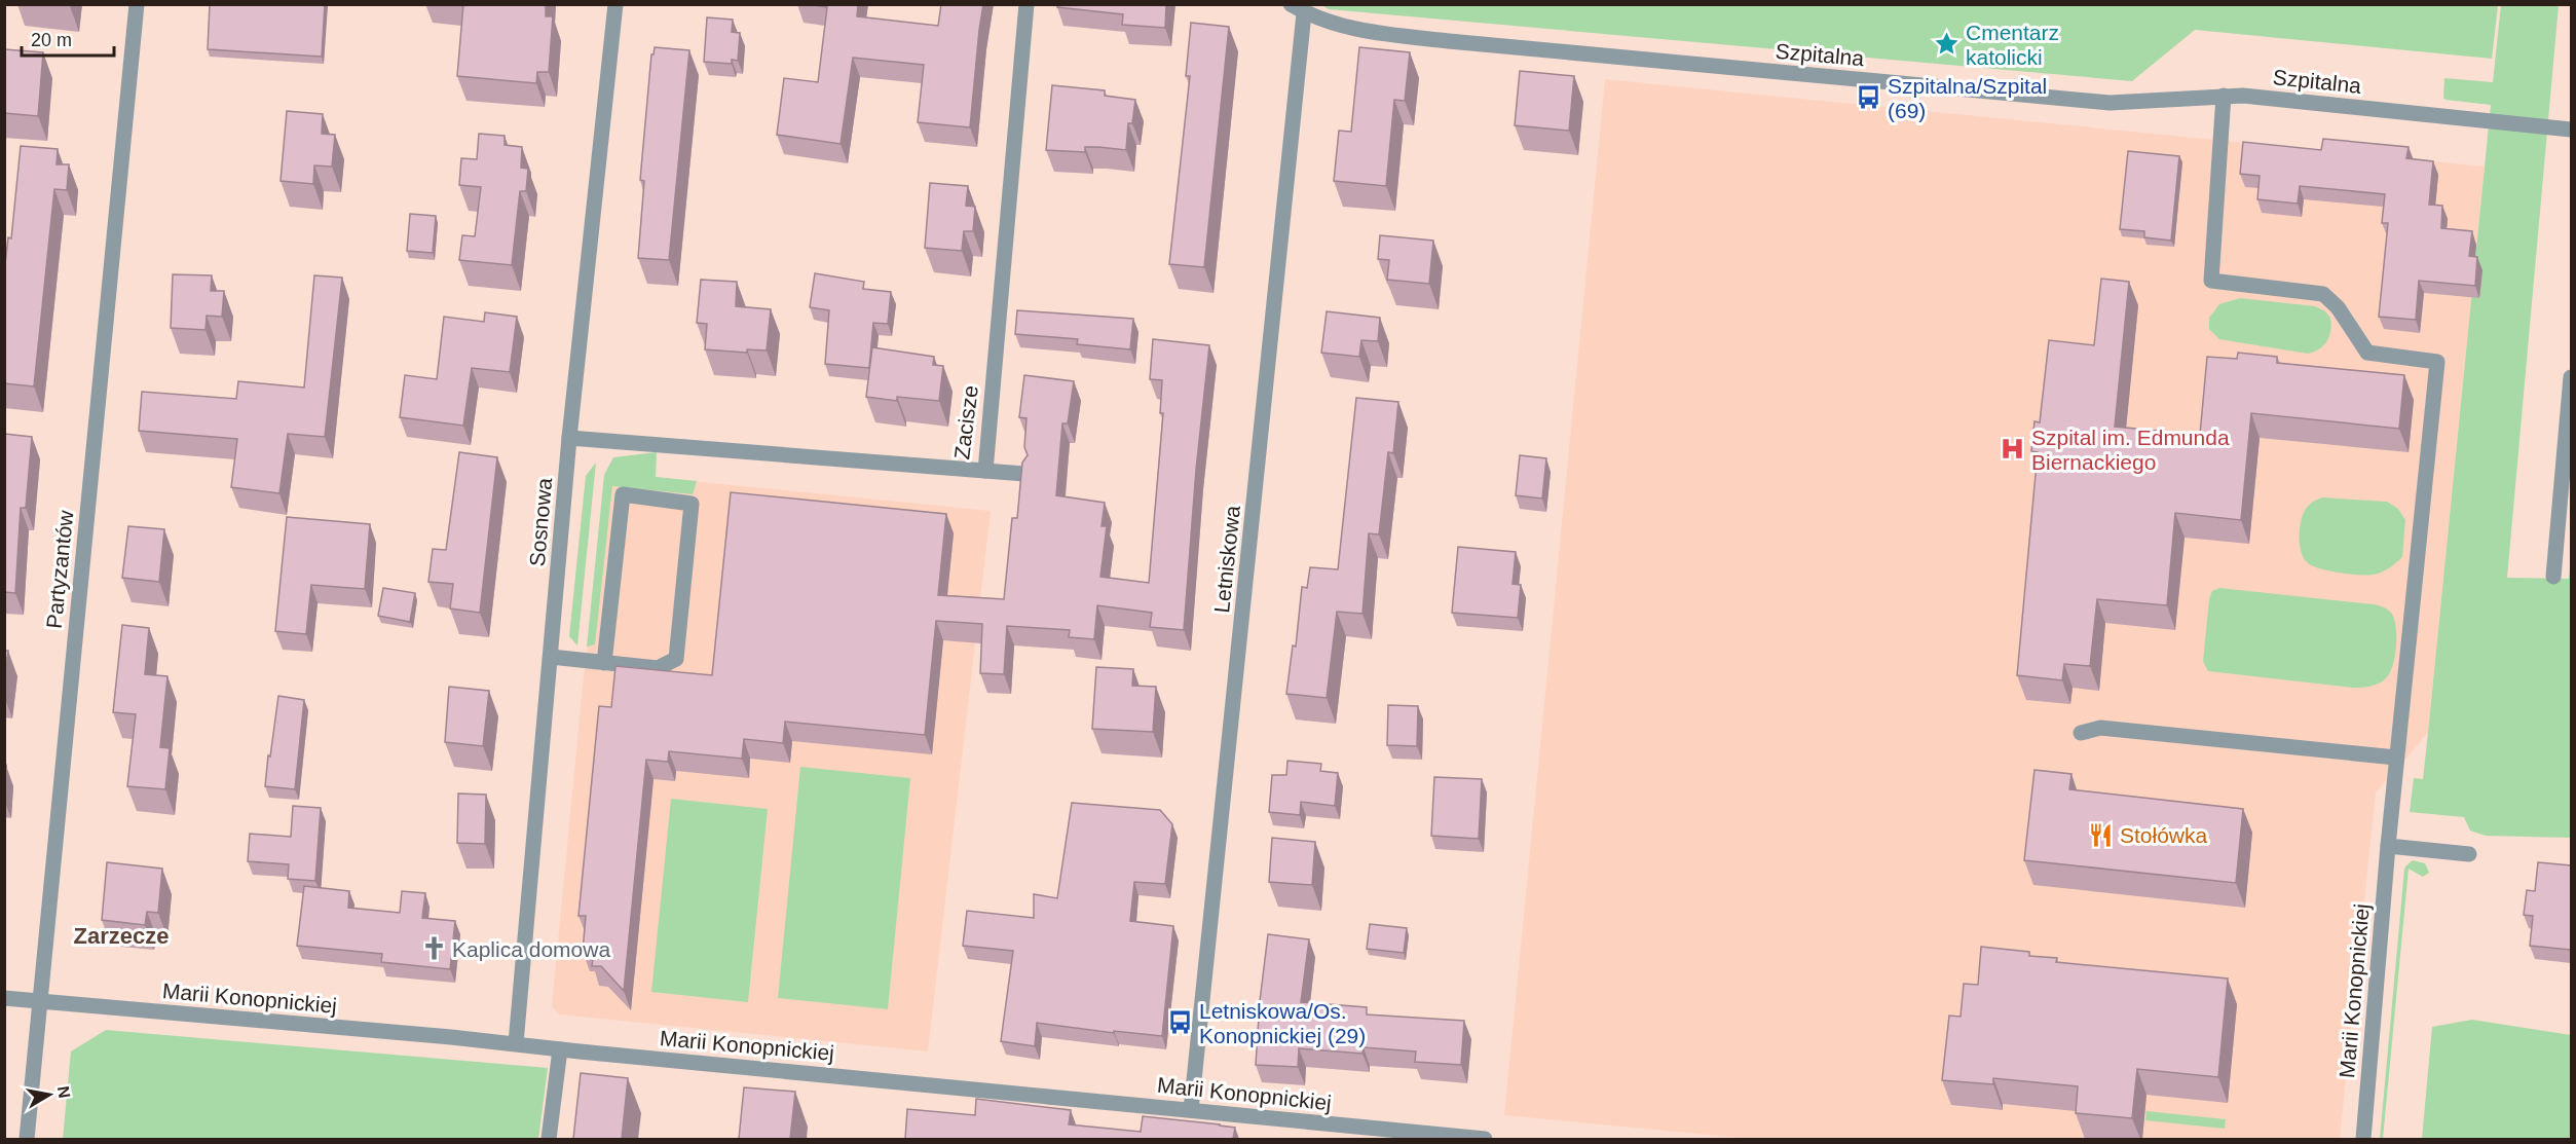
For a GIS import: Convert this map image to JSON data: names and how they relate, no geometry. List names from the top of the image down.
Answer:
{
  "streets": {
    "street": [
      "Szpitalna",
      "Zacisze",
      "Sosnowa",
      "Letniskowa",
      "Partyzantów",
      "Marii Konopnickiej"
    ]
  },
  "crossings": [
    ["Szpitalna", "Letniskowa"],
    ["Szpitalna", "Marii Konopnickiej"],
    ["Zacisze", "Sosnowa"],
    ["Sosnowa", "Marii Konopnickiej"],
    ["Letniskowa", "Marii Konopnickiej"],
    ["Partyzantów", "Marii Konopnickiej"]
  ],
  "districts": ["Zarzecze"],
  "places": {
    "place": ["Cmentarz katolicki"],
    "bus stop": ["Szpitalna/Szpital (69)", "Letniskowa/Os. Konopnickiej (29)"],
    "hospital": ["Szpital im. Edmunda Biernackiego"],
    "restaurant": ["Stołówka"],
    "church": ["Kaplica domowa"]
  },
  "scale_bar": "20 m",
  "north": "right"
}
